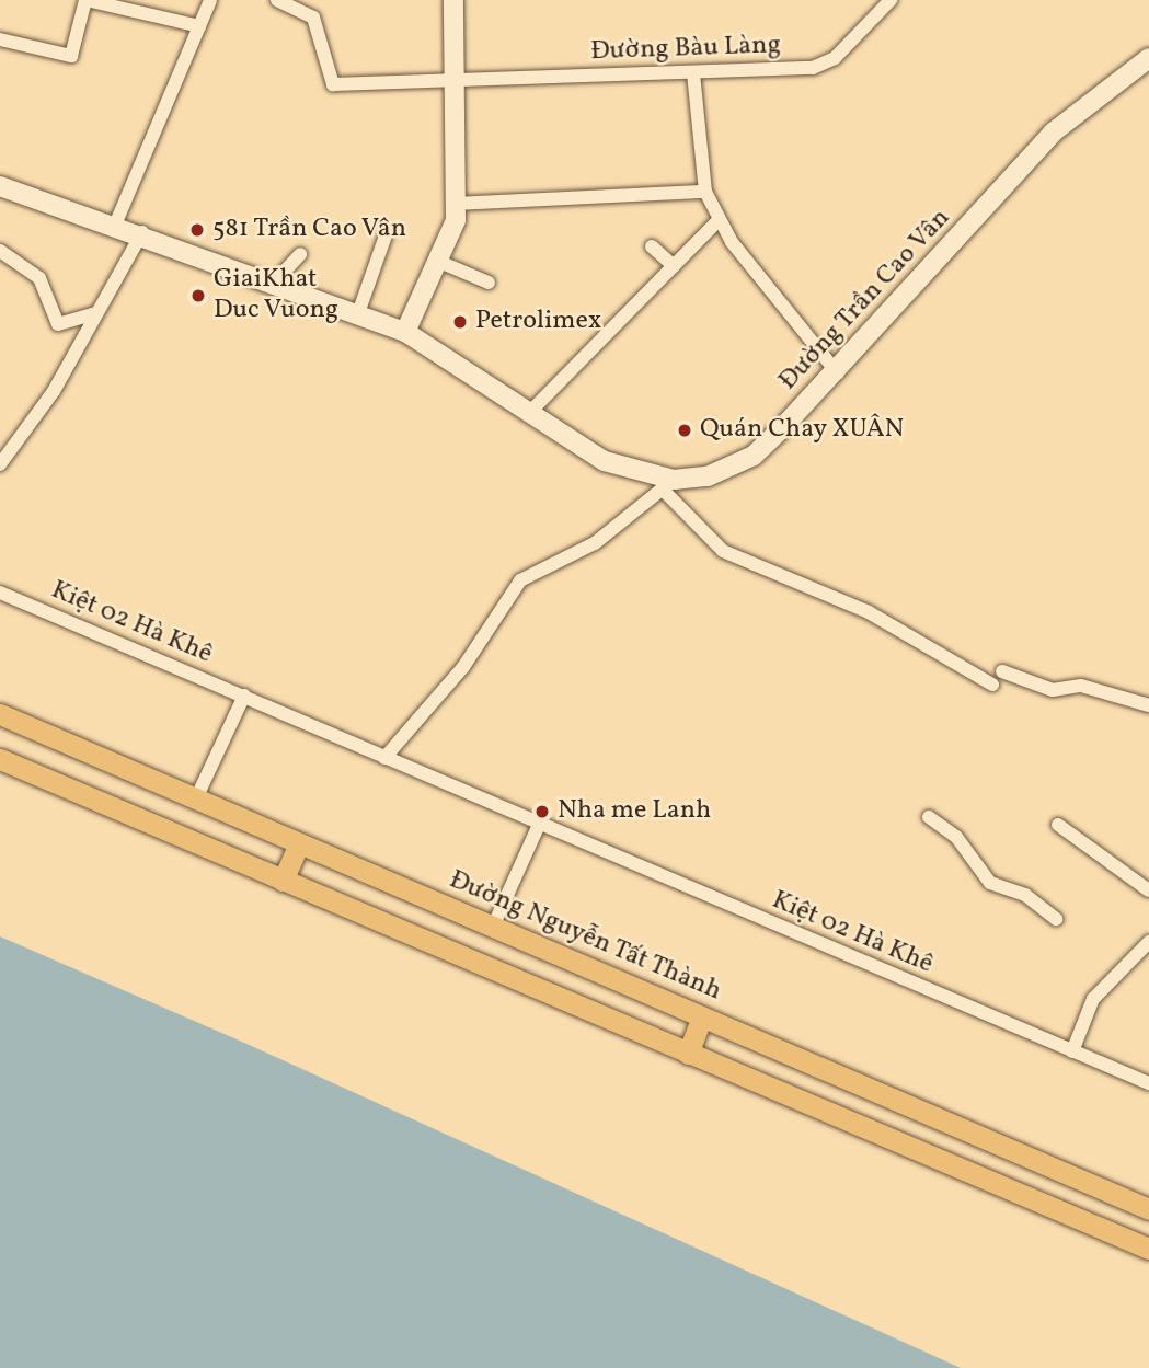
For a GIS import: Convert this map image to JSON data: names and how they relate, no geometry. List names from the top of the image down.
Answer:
{
  "streets": {
    "main road": ["Đường Trần Cao Vân", "Đường Nguyễn Tất Thành"],
    "street": ["Đường Bàu Làng", "Kiệt 02 Hà Khê"]
  },
  "places": [
    "581 Trần Cao Vân",
    "GiaiKhat Duc Vuong",
    "Petrolimex",
    "Quán Chay XUÂN",
    "Nha me Lanh"
  ]
}
